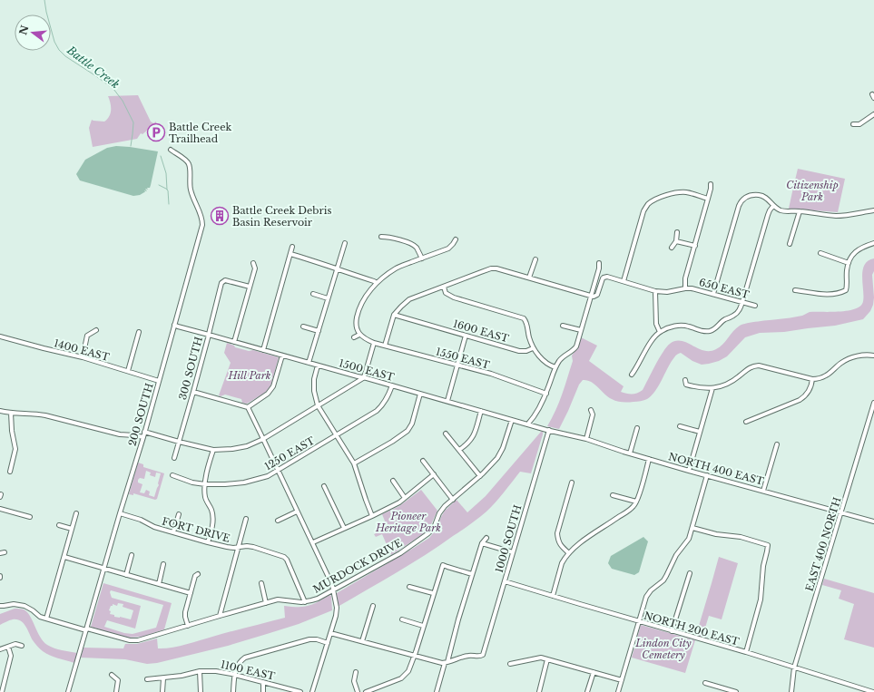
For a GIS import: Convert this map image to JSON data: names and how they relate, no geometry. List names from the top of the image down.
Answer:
{
  "streets": {
    "street": [
      "650 EAST",
      "1600 EAST",
      "1400 EAST",
      "1550 EAST",
      "300 SOUTH",
      "1500 EAST",
      "200 SOUTH",
      "1250 EAST",
      "NORTH 400 EAST",
      "FORT DRIVE",
      "1000 SOUTH",
      "EAST 400 NORTH",
      "MURDOCK DRIVE",
      "NORTH 200 EAST",
      "1100 EAST"
    ]
  },
  "crossings": [
    ["1400 EAST", "200 SOUTH"],
    ["300 SOUTH", "1500 EAST"],
    ["1500 EAST", "200 SOUTH"],
    ["1500 EAST", "1250 EAST"],
    ["1500 EAST", "NORTH 400 EAST"],
    ["1500 EAST", "1000 SOUTH"],
    ["1500 EAST", "MURDOCK DRIVE"],
    ["200 SOUTH", "FORT DRIVE"],
    ["200 SOUTH", "MURDOCK DRIVE"],
    ["NORTH 400 EAST", "EAST 400 NORTH"],
    ["FORT DRIVE", "MURDOCK DRIVE"],
    ["1000 SOUTH", "NORTH 200 EAST"],
    ["EAST 400 NORTH", "NORTH 200 EAST"]
  ],
  "water": ["Battle Creek"],
  "parks": [
    "Citizenship Park",
    "Hill Park",
    "Pioneer Heritage Park",
    "Lindon City Cemetery"
  ],
  "places": {
    "parking": ["Battle Creek Trailhead"],
    "building": ["Battle Creek Debris Basin Reservoir"]
  },
  "north": "left"
}
